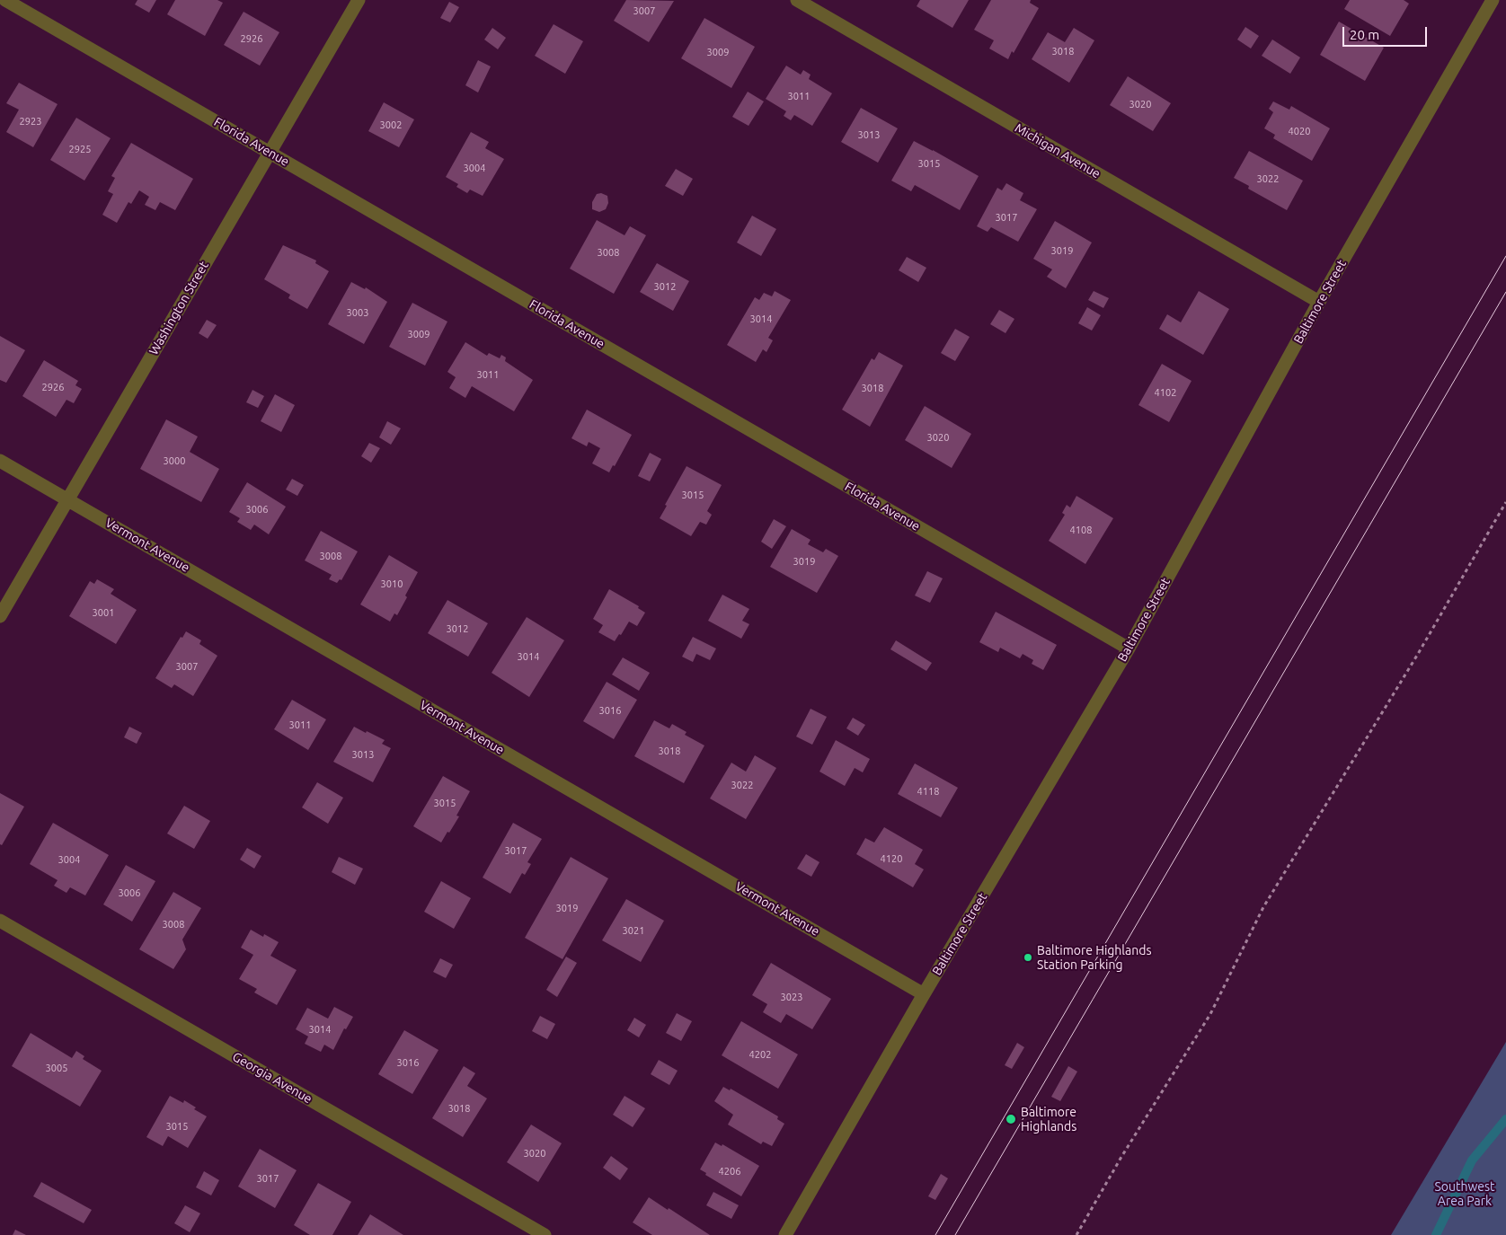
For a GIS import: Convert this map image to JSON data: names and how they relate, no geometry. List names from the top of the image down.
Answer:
{
  "streets": {
    "street": [
      "Florida Avenue",
      "Michigan Avenue",
      "Baltimore Street",
      "Washington Street",
      "Vermont Avenue",
      "Georgia Avenue"
    ]
  },
  "crossings": [
    ["Florida Avenue", "Baltimore Street"],
    ["Florida Avenue", "Washington Street"],
    ["Michigan Avenue", "Baltimore Street"],
    ["Baltimore Street", "Vermont Avenue"],
    ["Washington Street", "Vermont Avenue"]
  ],
  "parks": ["Southwest Area Park"],
  "places": ["Baltimore Highlands Station Parking", "Baltimore Highlands"],
  "house_numbers": [
    "3007",
    "2926",
    "3018",
    "3009",
    "3011",
    "3020",
    "2923",
    "3002",
    "4020",
    "3013",
    "2925",
    "3015",
    "3004",
    "3022",
    "3017",
    "3019",
    "3008",
    "3012",
    "3003",
    "3014",
    "3009",
    "3011",
    "2926",
    "3018",
    "4102",
    "3020",
    "3000",
    "3015",
    "3006",
    "4108",
    "3008",
    "3019",
    "3010",
    "3001",
    "3012",
    "3014",
    "3007",
    "3016",
    "3011",
    "3018",
    "3013",
    "3022",
    "4118",
    "3015",
    "3017",
    "4120",
    "3004",
    "3006",
    "3019",
    "3008",
    "3021",
    "3023",
    "3014",
    "4202",
    "3016",
    "3005",
    "3018",
    "3015",
    "3020",
    "4206",
    "3017"
  ],
  "scale_bar": "20 m"
}
